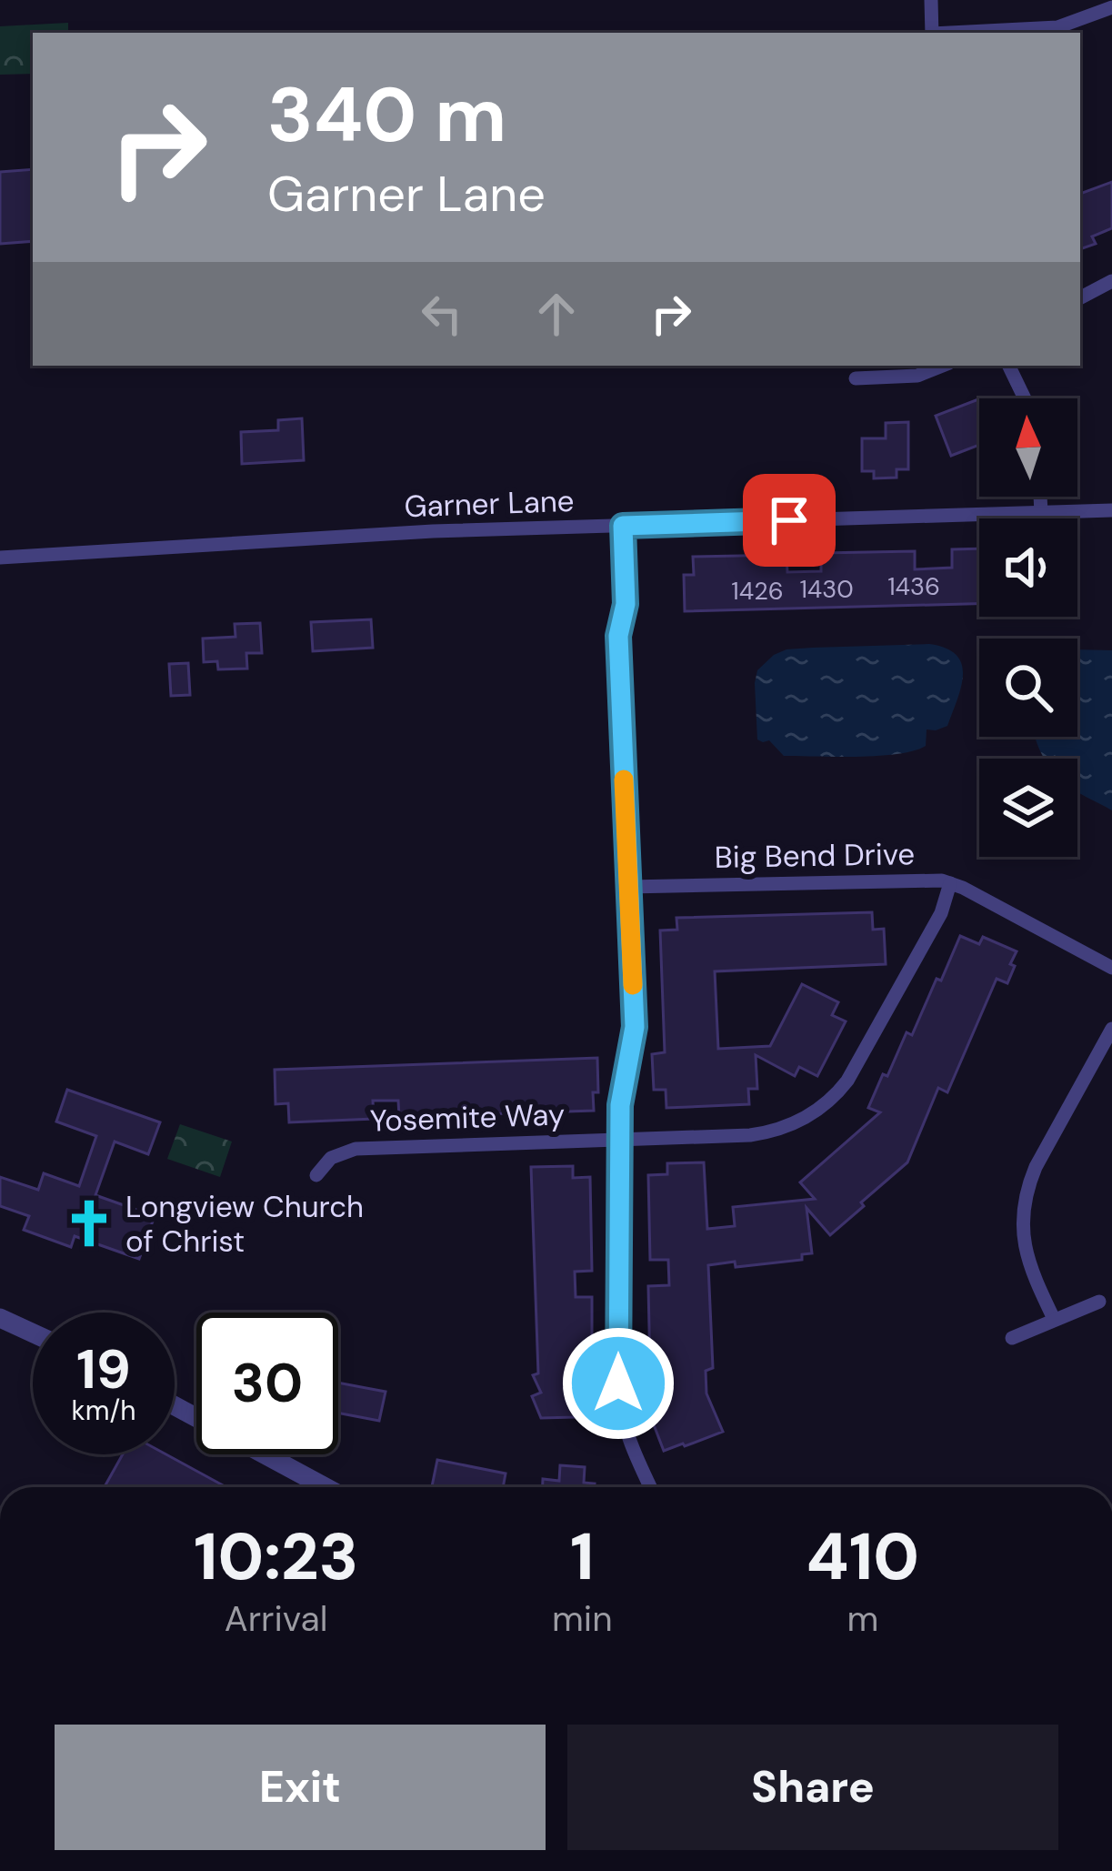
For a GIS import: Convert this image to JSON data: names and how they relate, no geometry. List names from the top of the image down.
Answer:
{
  "streets": {
    "street": ["Garner Lane", "Big Bend Drive", "Yosemite Way"]
  },
  "crossings": [
    ["Big Bend Drive", "Yosemite Way"]
  ],
  "places": {
    "church": ["Longview Church of Christ"]
  },
  "house_numbers": ["1436", "1430", "1426"],
  "north": "top",
  "page": {
    "turn": ["340 m", "Garner Lane"],
    "speed": "19 km/h",
    "limit": "30",
    "eta": [
      "10:23",
      "Arrival",
      "1",
      "min",
      "410",
      "m"
    ],
    "buttons": ["Exit", "Share"]
  }
}
